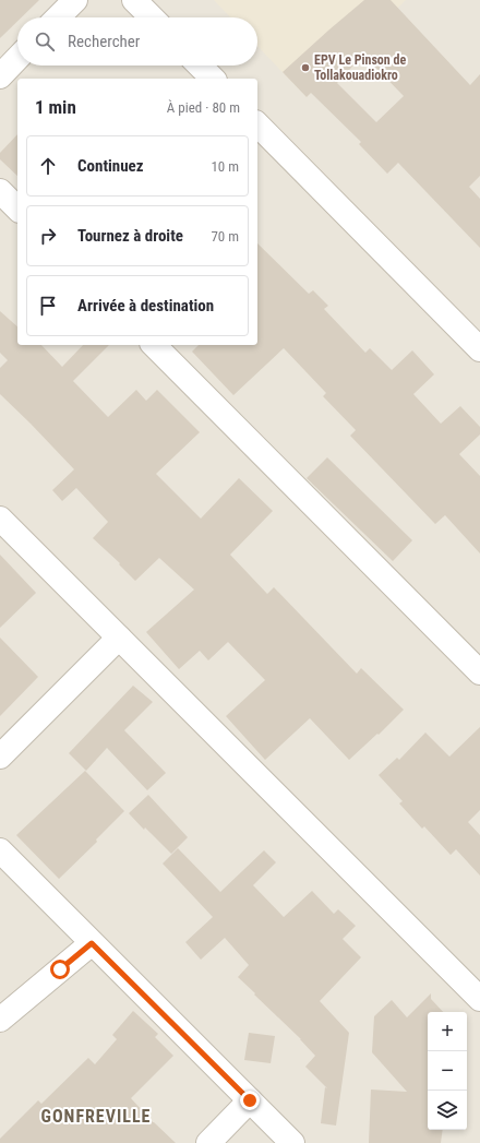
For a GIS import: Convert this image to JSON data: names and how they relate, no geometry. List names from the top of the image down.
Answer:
{
  "districts": ["GONFREVILLE"],
  "places": ["EPV Le Pinson de Tollakouadiokro"],
  "page": {
    "search": "Rechercher",
    "heading": ["1 min", "À pied · 80 m"],
    "list": [
      ["Continuez", "10 m"],
      ["Tournez à droite", "70 m"],
      "Arrivée à destination"
    ],
    "map_buttons": ["+", "−"]
  }
}
